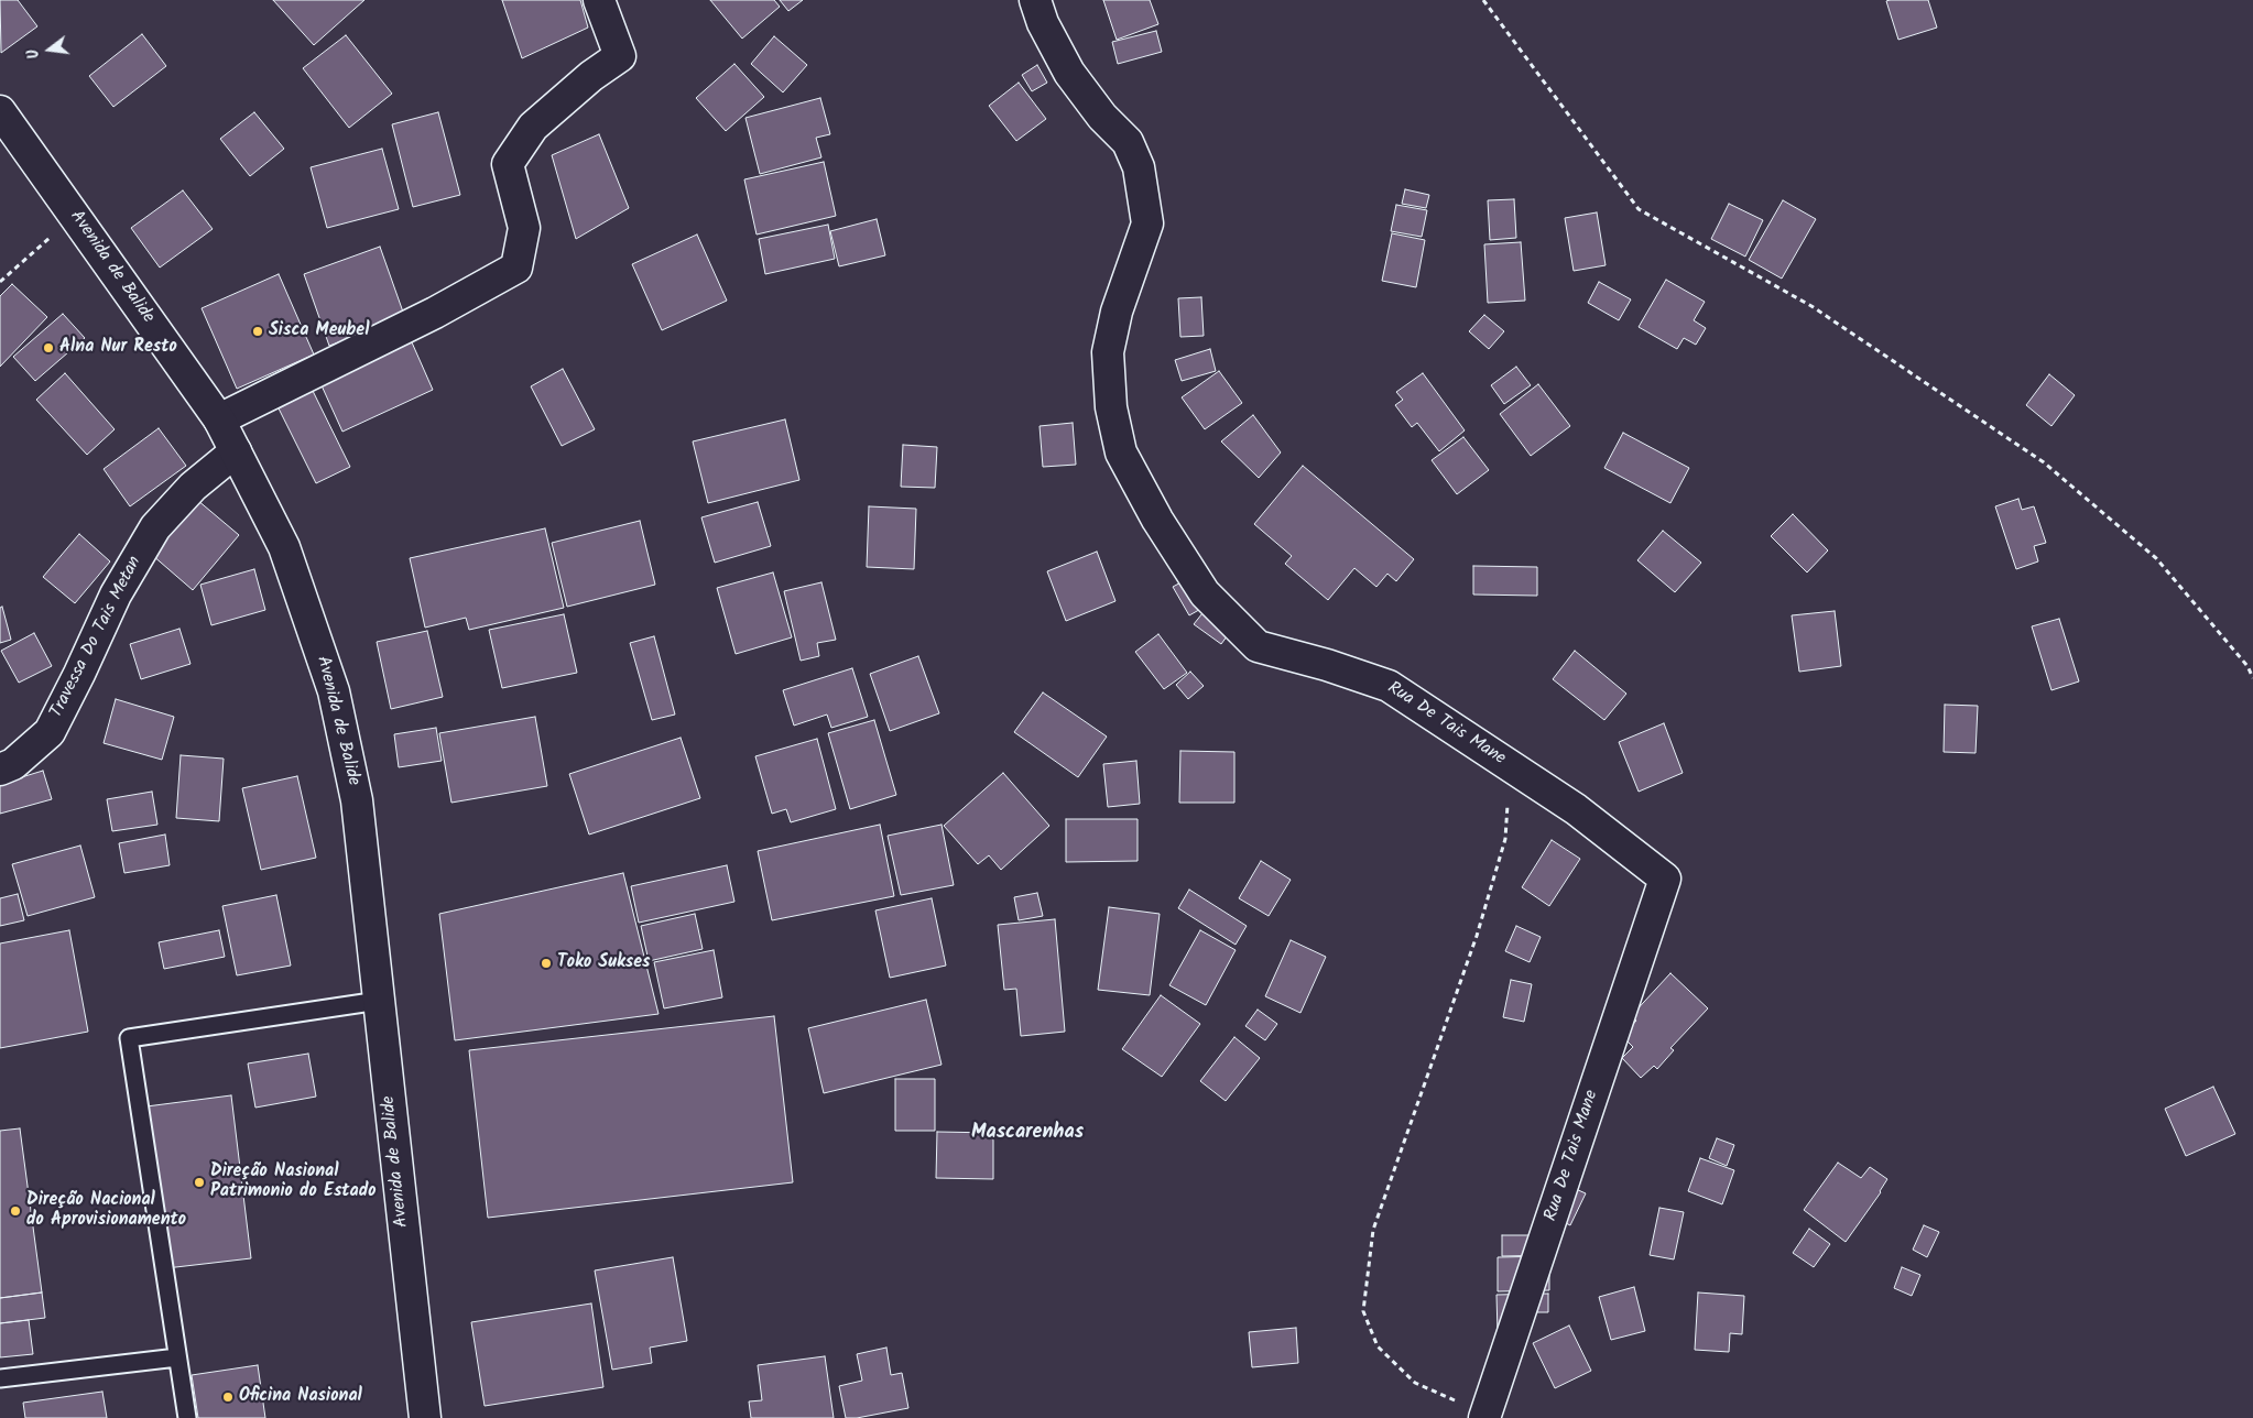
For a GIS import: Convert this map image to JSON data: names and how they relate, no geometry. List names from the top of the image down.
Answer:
{
  "streets": {
    "street": ["Avenida de Balide", "Travessa Do Tais Metan", "Rua De Tais Mane"]
  },
  "crossings": [
    ["Avenida de Balide", "Travessa Do Tais Metan"]
  ],
  "districts": ["Mascarenhas"],
  "places": [
    "Sisca Meubel",
    "Alna Nur Resto",
    "Toko Sukses",
    "Direção Nasional Patrimonio do Estado",
    "Direção Nacional do Aprovisionamento",
    "Oficina Nasional"
  ],
  "north": "left"
}
